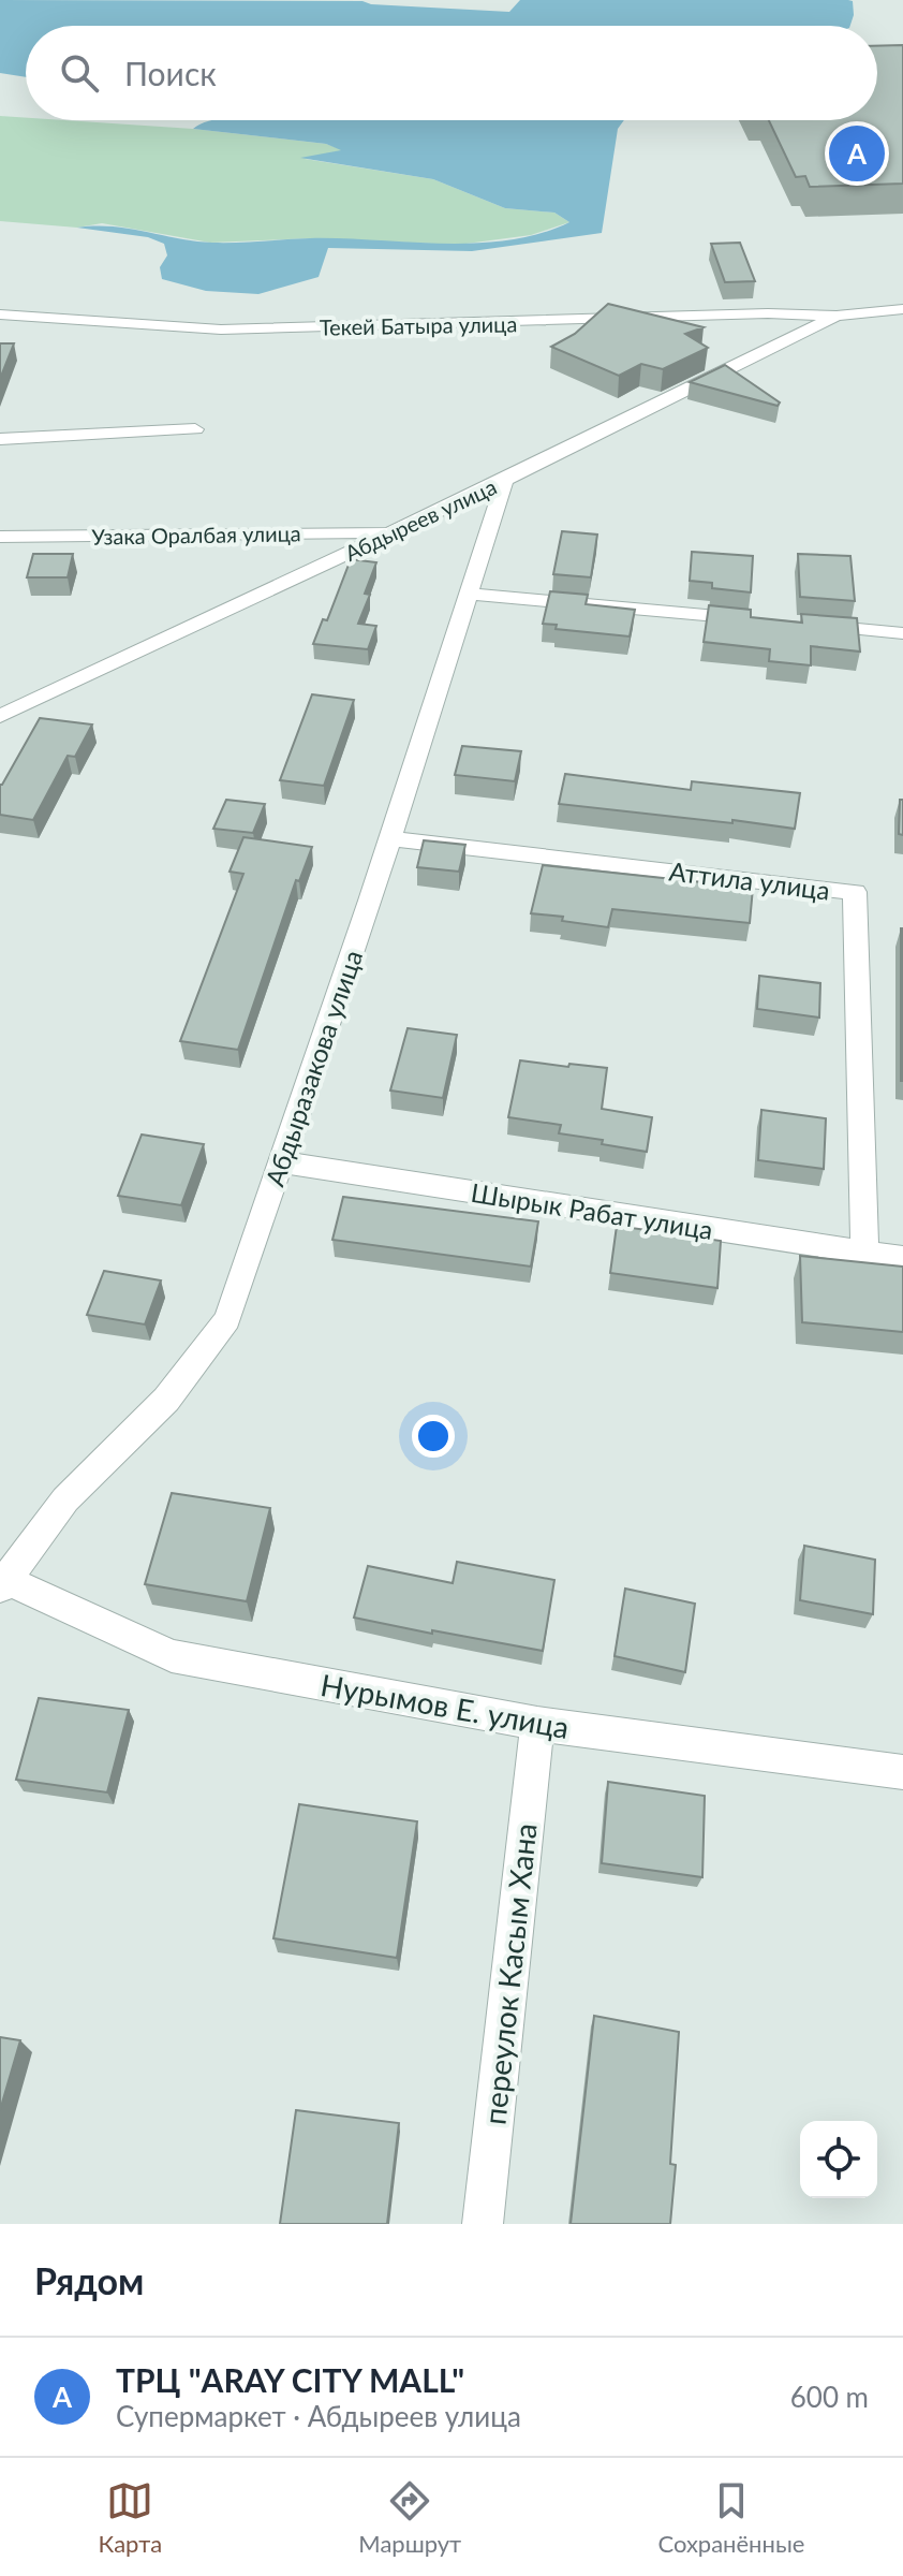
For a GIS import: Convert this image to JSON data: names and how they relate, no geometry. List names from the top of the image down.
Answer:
{
  "streets": {
    "street": [
      "Текей Батыра улица",
      "Абдыреев улица",
      "Узака Оралбая улица",
      "Аттила улица",
      "Абдыразакова улица",
      "Шырык Рабат улица",
      "Нурымов Е. улица",
      "переулок Касым Хана"
    ]
  },
  "crossings": [
    ["Текей Батыра улица", "Абдыреев улица"],
    ["Абдыреев улица", "Узака Оралбая улица"],
    ["Абдыреев улица", "Абдыразакова улица"],
    ["Аттила улица", "Абдыразакова улица"],
    ["Аттила улица", "Шырык Рабат улица"],
    ["Абдыразакова улица", "Шырык Рабат улица"],
    ["Абдыразакова улица", "Нурымов Е. улица"],
    ["Нурымов Е. улица", "переулок Касым Хана"]
  ],
  "page": {
    "search": "Поиск",
    "pins": "A",
    "heading": "Рядом",
    "list": [
      {
        "mark": "A",
        "name": "ТРЦ \"ARAY CITY MALL\"",
        "note": "Супермаркет · Абдыреев улица",
        "value": "600 m"
      }
    ],
    "nav": ["Карта", "Маршрут", "Сохранённые"]
  }
}
